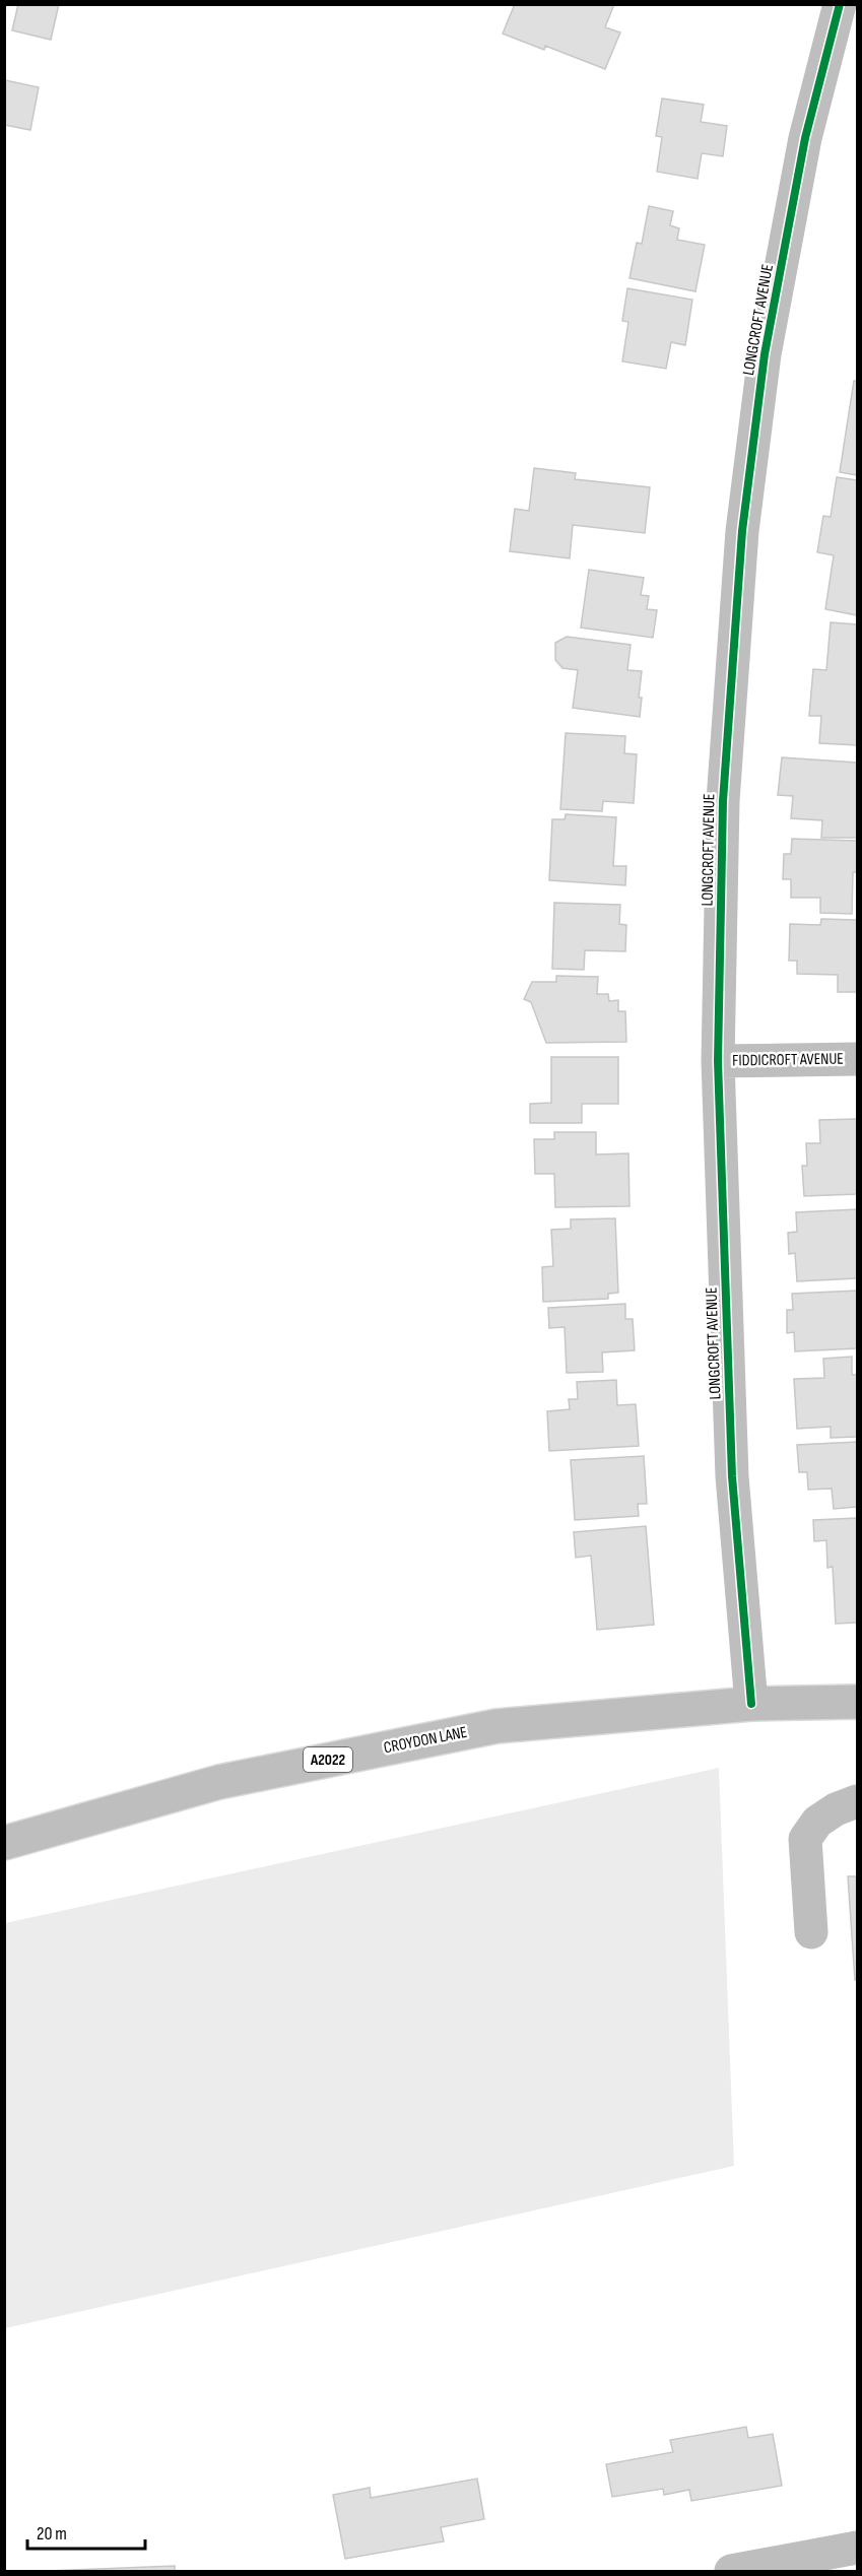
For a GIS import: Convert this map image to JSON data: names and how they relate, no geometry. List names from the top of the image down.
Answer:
{
  "streets": {
    "street": [
      "LONGCROFT AVENUE",
      "FIDDICROFT AVENUE",
      "CROYDON LANE",
      "A2022"
    ]
  },
  "crossings": [
    ["LONGCROFT AVENUE", "FIDDICROFT AVENUE"],
    ["LONGCROFT AVENUE", "CROYDON LANE"]
  ],
  "scale_bar": "20 m"
}
